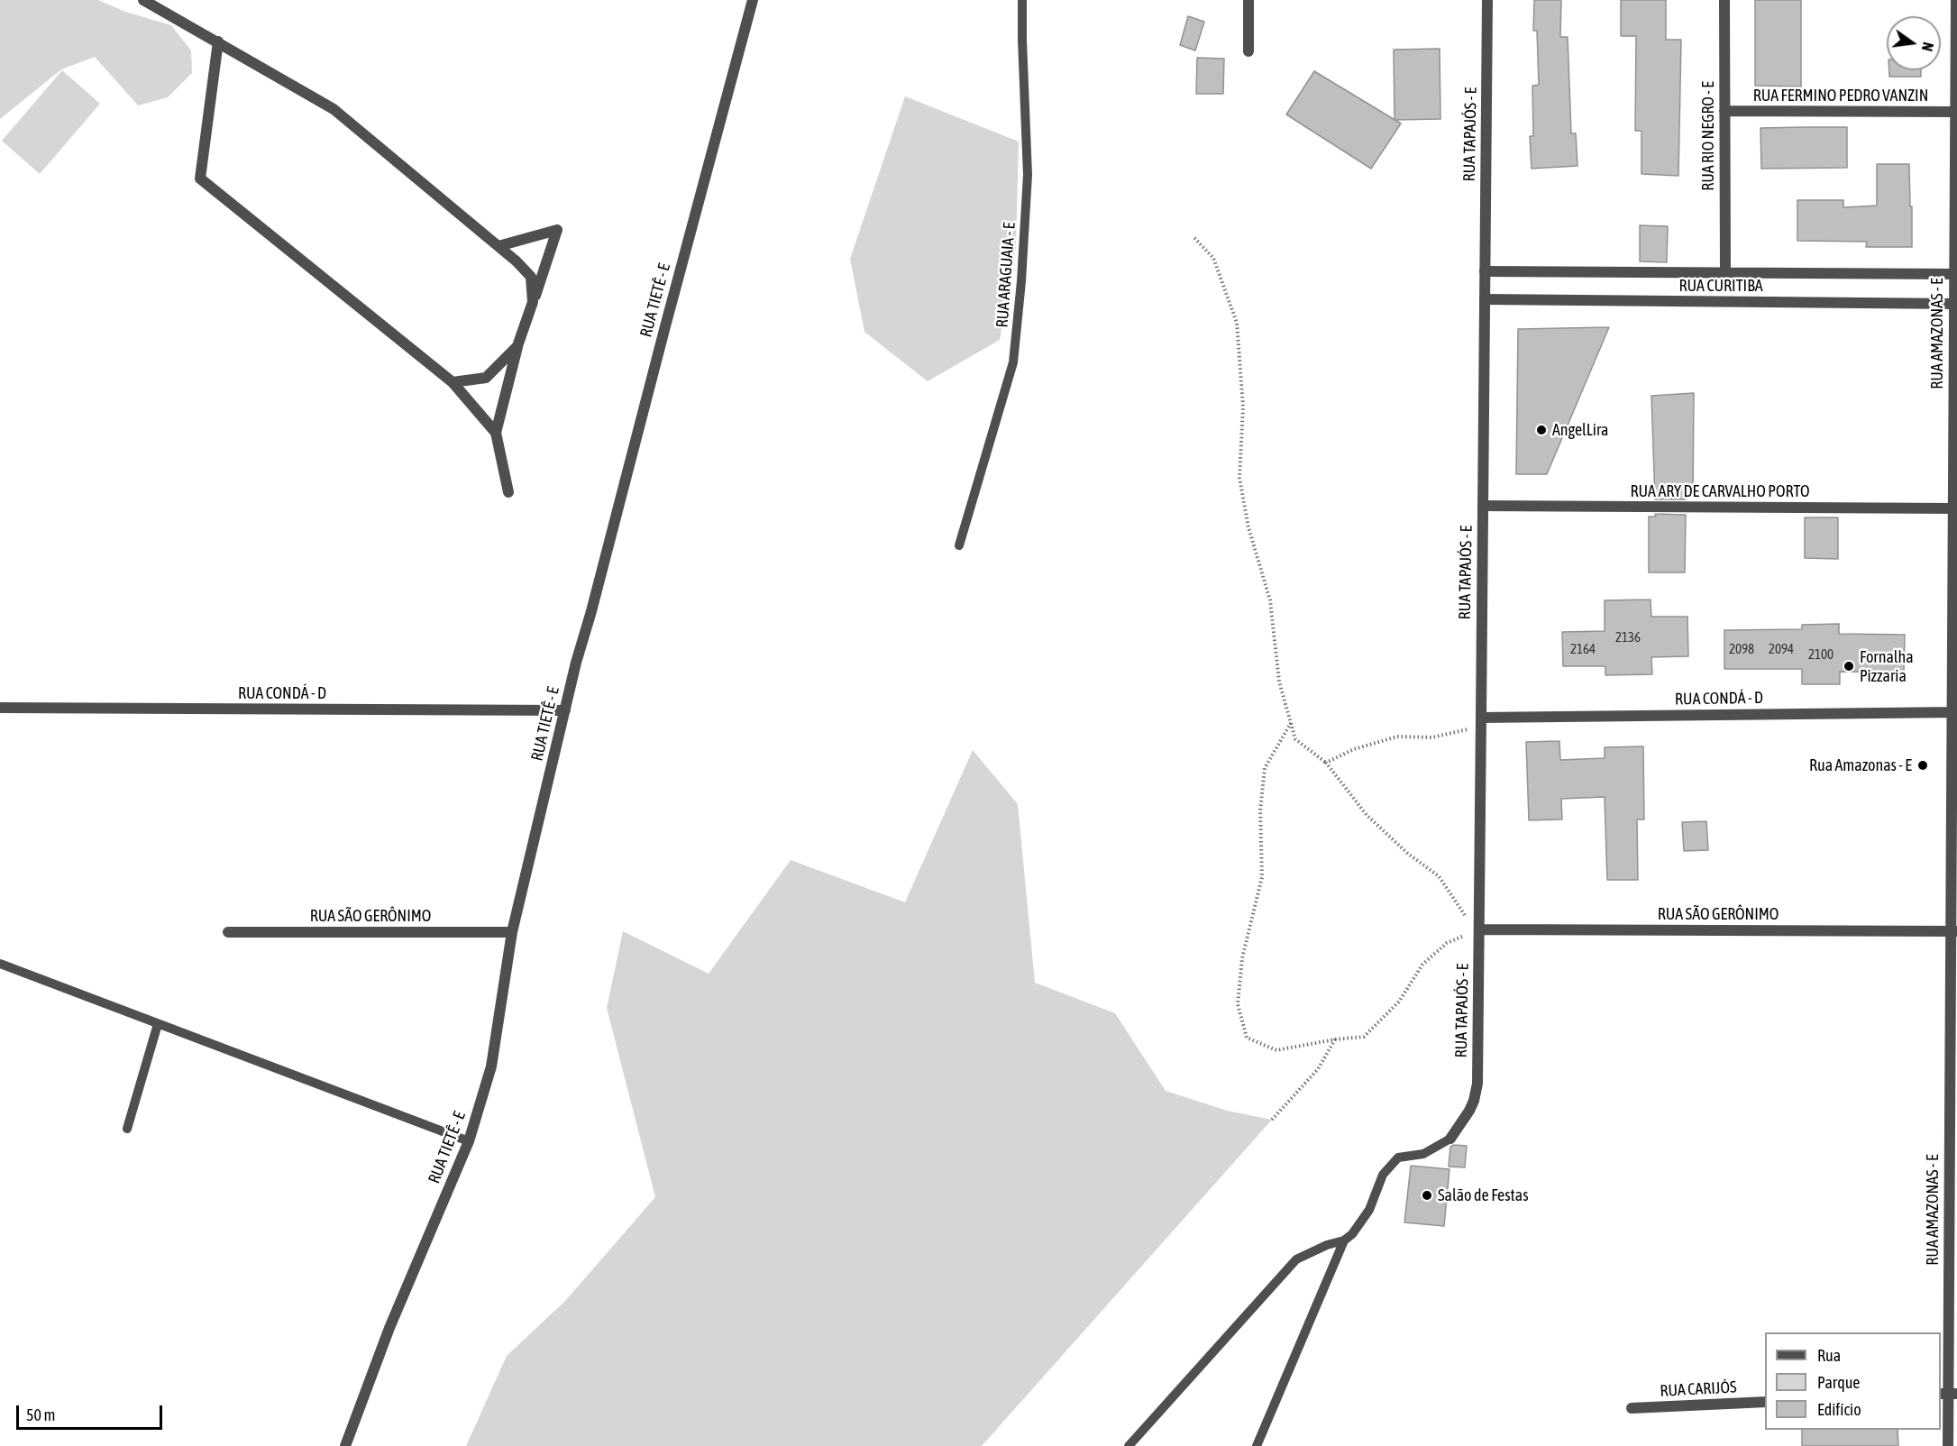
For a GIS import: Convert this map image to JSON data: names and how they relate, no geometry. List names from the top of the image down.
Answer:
{
  "streets": {
    "street": [
      "RUA FERMINO PEDRO VANZIN",
      "RUA TAPAJÓS - E",
      "RUA RIO NEGRO - E",
      "RUA CURITIBA",
      "RUA TIETÊ - E",
      "RUA AMAZONAS - E",
      "RUA ARY DE CARVALHO PORTO",
      "RUA CONDÁ - D",
      "RUA SÃO GERÔNIMO",
      "RUA CARIJÓS"
    ],
    "lane": ["RUA ARAGUAIA - E"]
  },
  "crossings": [
    ["RUA FERMINO PEDRO VANZIN", "RUA RIO NEGRO - E"],
    ["RUA FERMINO PEDRO VANZIN", "RUA AMAZONAS - E"],
    ["RUA TAPAJÓS - E", "RUA CURITIBA"],
    ["RUA TAPAJÓS - E", "RUA ARY DE CARVALHO PORTO"],
    ["RUA TAPAJÓS - E", "RUA CONDÁ - D"],
    ["RUA TAPAJÓS - E", "RUA SÃO GERÔNIMO"],
    ["RUA RIO NEGRO - E", "RUA CURITIBA"],
    ["RUA CURITIBA", "RUA AMAZONAS - E"],
    ["RUA TIETÊ - E", "RUA CONDÁ - D"],
    ["RUA TIETÊ - E", "RUA SÃO GERÔNIMO"],
    ["RUA AMAZONAS - E", "RUA ARY DE CARVALHO PORTO"],
    ["RUA AMAZONAS - E", "RUA CONDÁ - D"],
    ["RUA AMAZONAS - E", "RUA SÃO GERÔNIMO"]
  ],
  "places": [
    "AngelLira",
    "Fornalha Pizzaria",
    "Rua Amazonas - E",
    "Salão de Festas"
  ],
  "house_numbers": [
    "2136",
    "2164",
    "2098",
    "2094",
    "2100"
  ],
  "legend": ["Rua", "Parque", "Edifício"],
  "scale_bar": "50 m",
  "north": "right"
}
